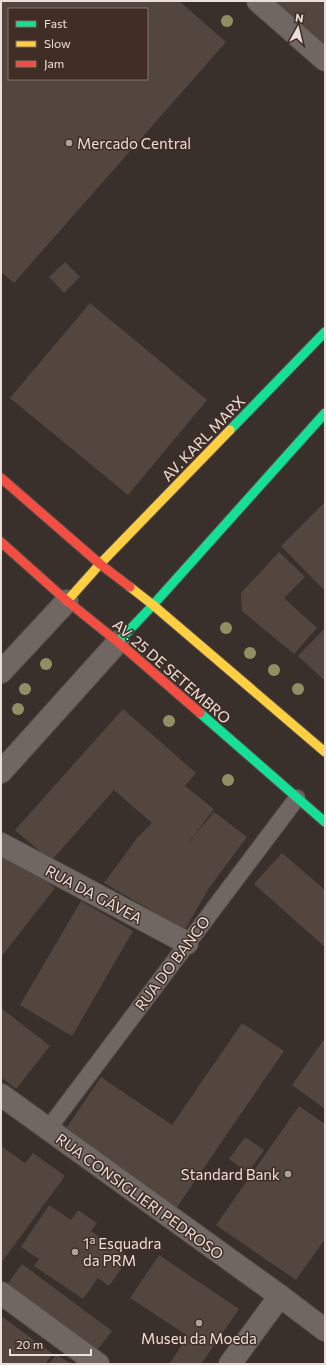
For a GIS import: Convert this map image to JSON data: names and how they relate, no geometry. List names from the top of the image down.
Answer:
{
  "streets": {
    "main road": ["AV. KARL MARX", "AV. 25 DE SETEMBRO"],
    "street": ["RUA DA GÁVEA", "RUA CONSIGLIERI PEDROSO"],
    "lane": ["RUA DO BANCO"]
  },
  "crossings": [
    ["AV. KARL MARX", "AV. 25 DE SETEMBRO"],
    ["AV. 25 DE SETEMBRO", "RUA DO BANCO"],
    ["RUA DA GÁVEA", "RUA DO BANCO"],
    ["RUA DO BANCO", "RUA CONSIGLIERI PEDROSO"]
  ],
  "places": [
    "Mercado Central",
    "Standard Bank",
    "1ª Esquadra da PRM",
    "Museu da Moeda"
  ],
  "legend": ["Fast", "Slow", "Jam"],
  "scale_bar": "20 m",
  "north": "top"
}
